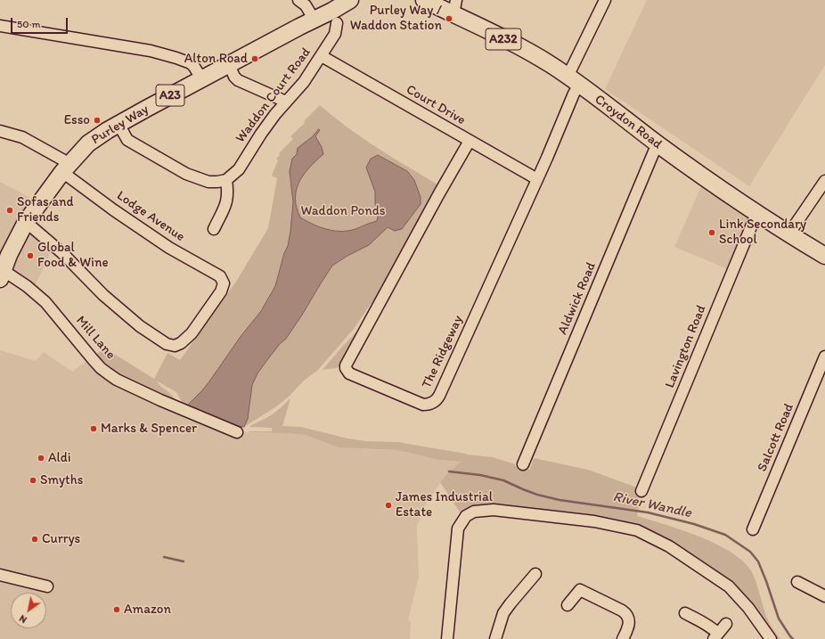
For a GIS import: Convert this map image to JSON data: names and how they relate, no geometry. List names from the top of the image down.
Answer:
{
  "streets": {
    "highway": [
      "A232",
      "A23",
      "Croydon Road",
      "Purley Way"
    ],
    "street": [
      "Waddon Court Road",
      "Court Drive",
      "Lodge Avenue",
      "Aldwick Road",
      "Mill Lane",
      "Lavington Road",
      "The Ridgeway",
      "Salcott Road"
    ]
  },
  "crossings": [
    ["A23", "Purley Way"],
    ["Waddon Court Road", "Court Drive"],
    ["Court Drive", "The Ridgeway"],
    ["Croydon Road", "Aldwick Road"],
    ["Croydon Road", "Lavington Road"],
    ["Croydon Road", "The Ridgeway"],
    ["Purley Way", "Lodge Avenue"],
    ["Purley Way", "Mill Lane"]
  ],
  "water": ["River Wandle"],
  "parks": ["Waddon Ponds"],
  "places": [
    "Purley Way / Waddon Station",
    "Alton Road",
    "Esso",
    "Sofas and Friends",
    "Link Secondary School",
    "Global Food & Wine",
    "Marks & Spencer",
    "Aldi",
    "Smyths",
    "James Industrial Estate",
    "Currys",
    "Amazon"
  ],
  "scale_bar": "50 m",
  "north": "bottom left"
}
